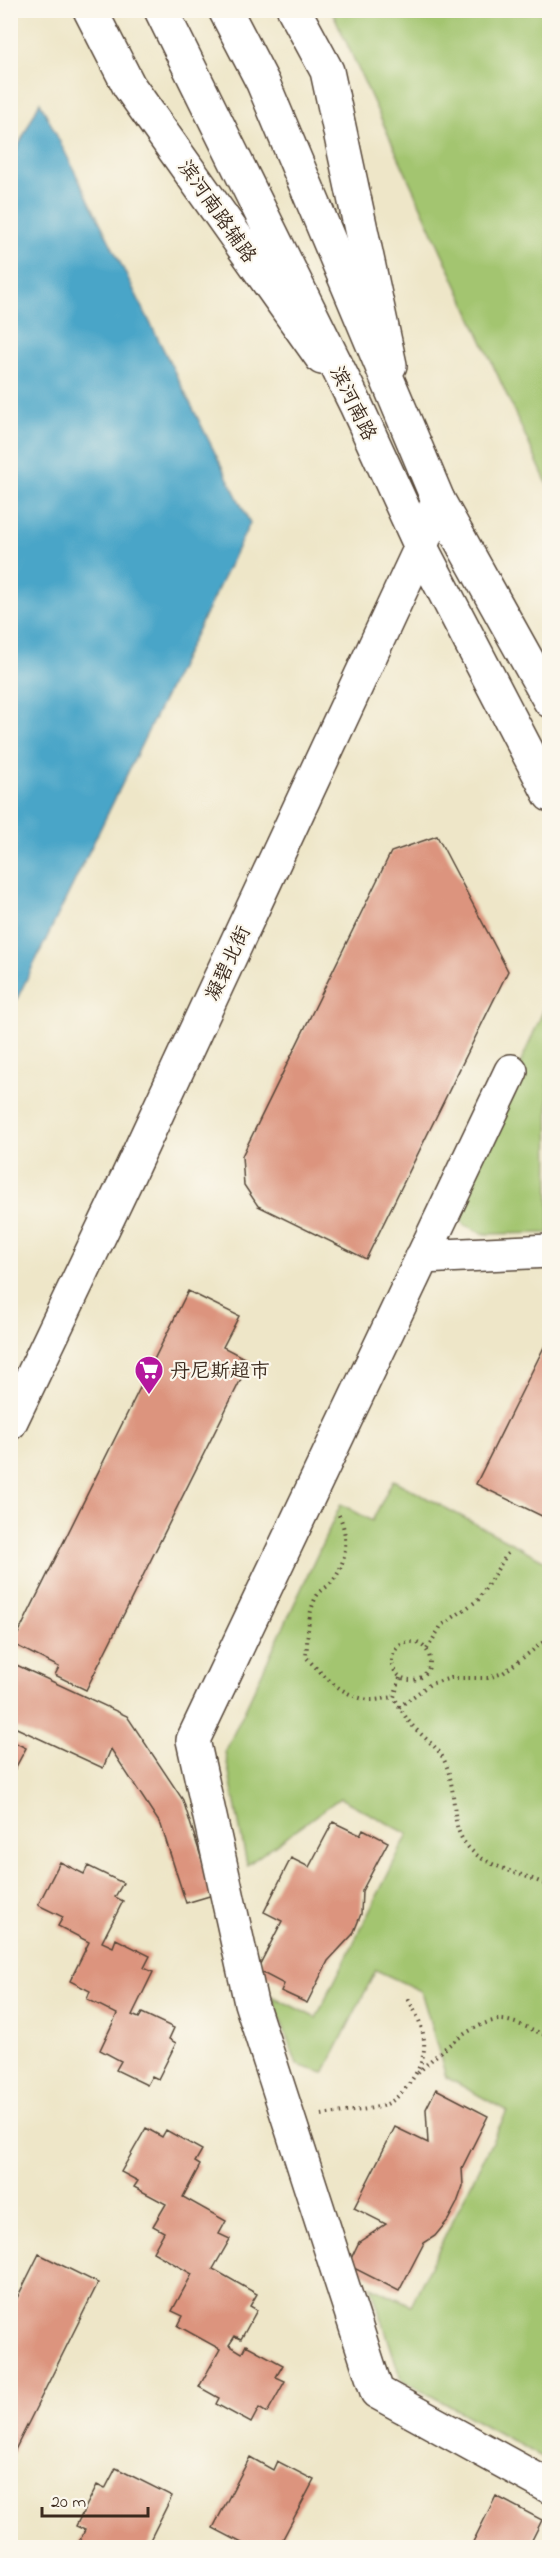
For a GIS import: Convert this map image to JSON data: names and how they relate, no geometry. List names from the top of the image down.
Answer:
{
  "streets": {
    "street": ["滨河南路辅路", "滨河南路", "凝碧北街"]
  },
  "crossings": [
    ["滨河南路辅路", "滨河南路"],
    ["滨河南路", "凝碧北街"]
  ],
  "places": {
    "supermarket": ["丹尼斯超市"]
  },
  "scale_bar": "20 m"
}
